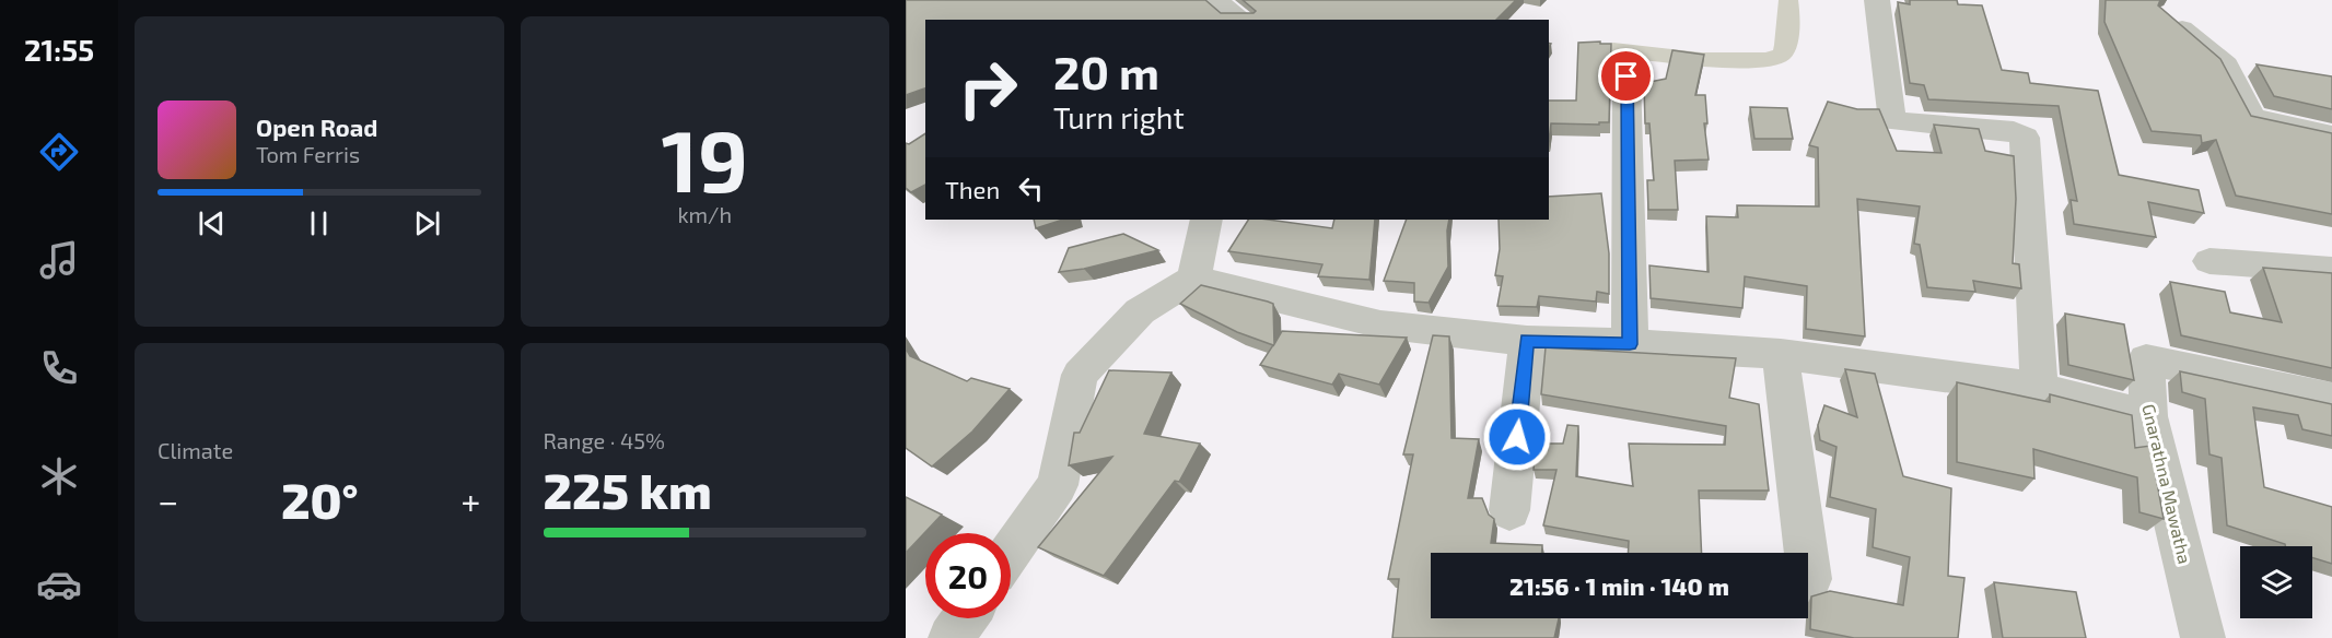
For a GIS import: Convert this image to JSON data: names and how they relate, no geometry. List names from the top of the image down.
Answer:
{
  "streets": {
    "street": ["Gnarathna Mawatha"]
  },
  "page": {
    "tabs": "21:55",
    "tile": [
      ["19", "km/h"],
      "Climate",
      ["Range · 45%", "225 km"]
    ],
    "turn": ["20 m", "Turn right"],
    "song": ["Open Road", "Tom Ferris"],
    "then": "Then",
    "heat": ["−", "20°", "+"],
    "limit": "20",
    "trip": "21:56 · 1 min · 140 m"
  }
}
